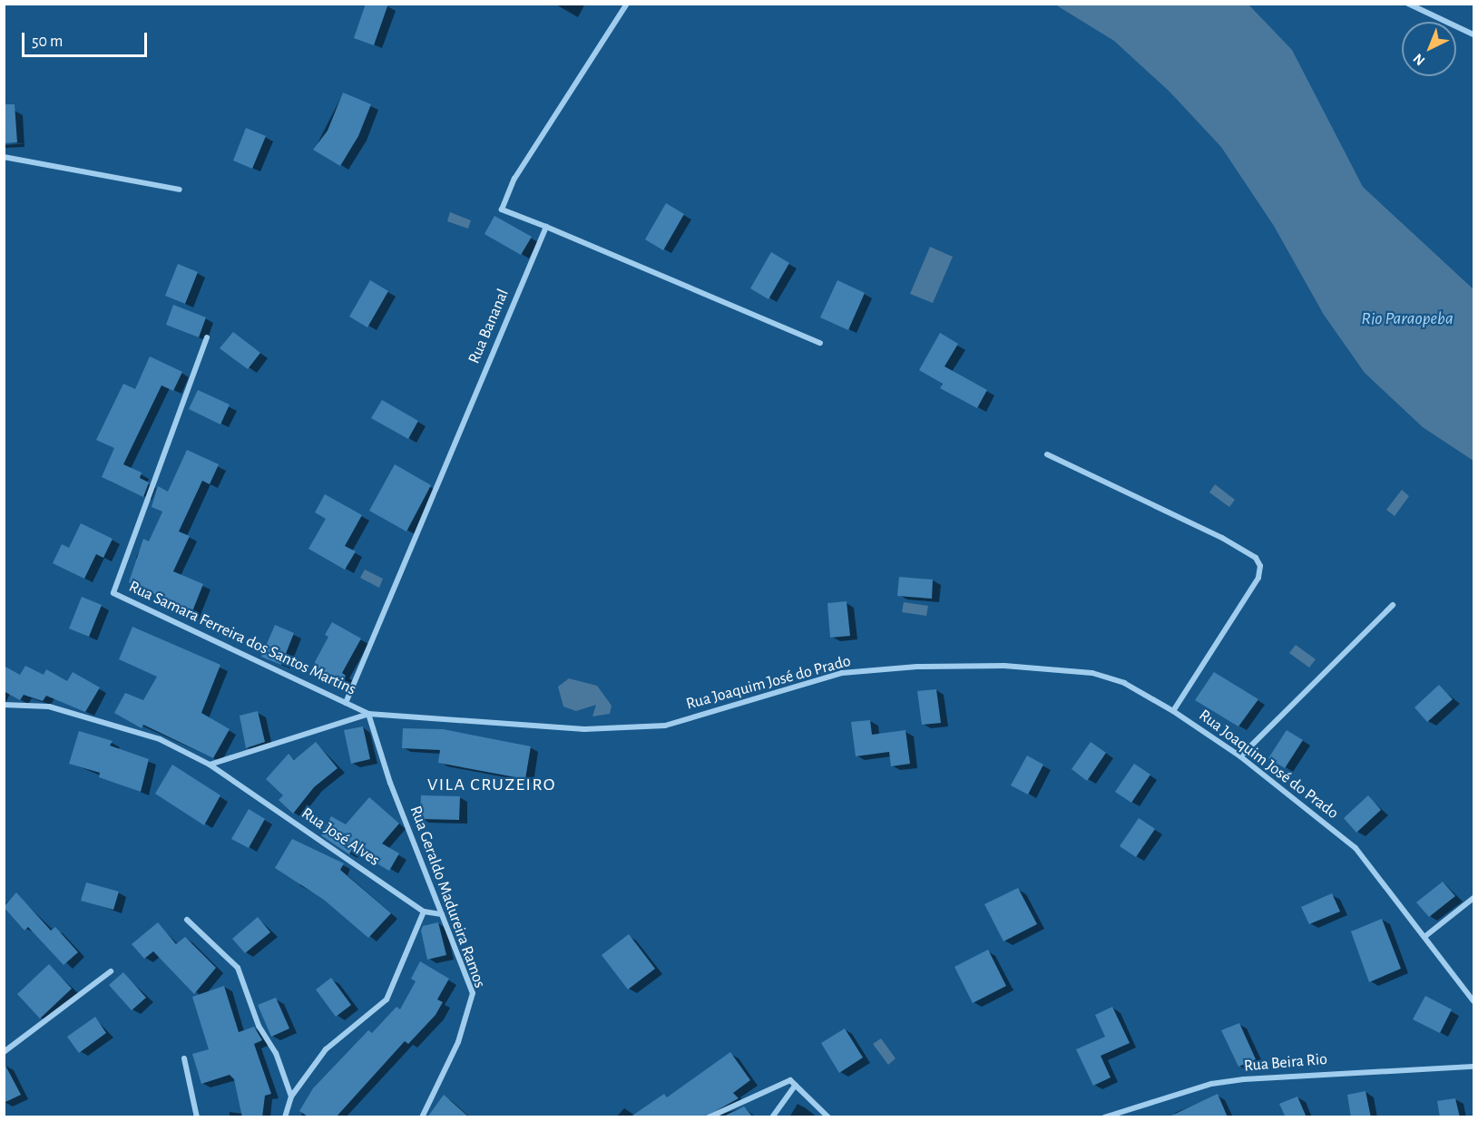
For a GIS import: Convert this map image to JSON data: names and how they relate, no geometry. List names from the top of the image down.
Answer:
{
  "streets": {
    "street": [
      "Rua Bananal",
      "Rua Samara Ferreira dos Santos Martins",
      "Rua Joaquim José do Prado",
      "Rua José Alves",
      "Rua Geraldo Madureira Ramos",
      "Rua Beira Rio"
    ]
  },
  "crossings": [
    ["Rua Bananal", "Rua Samara Ferreira dos Santos Martins"],
    ["Rua Samara Ferreira dos Santos Martins", "Rua Joaquim José do Prado"],
    ["Rua Samara Ferreira dos Santos Martins", "Rua Geraldo Madureira Ramos"],
    ["Rua Joaquim José do Prado", "Rua José Alves"],
    ["Rua Joaquim José do Prado", "Rua Geraldo Madureira Ramos"]
  ],
  "districts": ["VILA CRUZEIRO"],
  "water": ["Rio Paraopeba"],
  "scale_bar": "50 m",
  "north": "bottom left"
}
